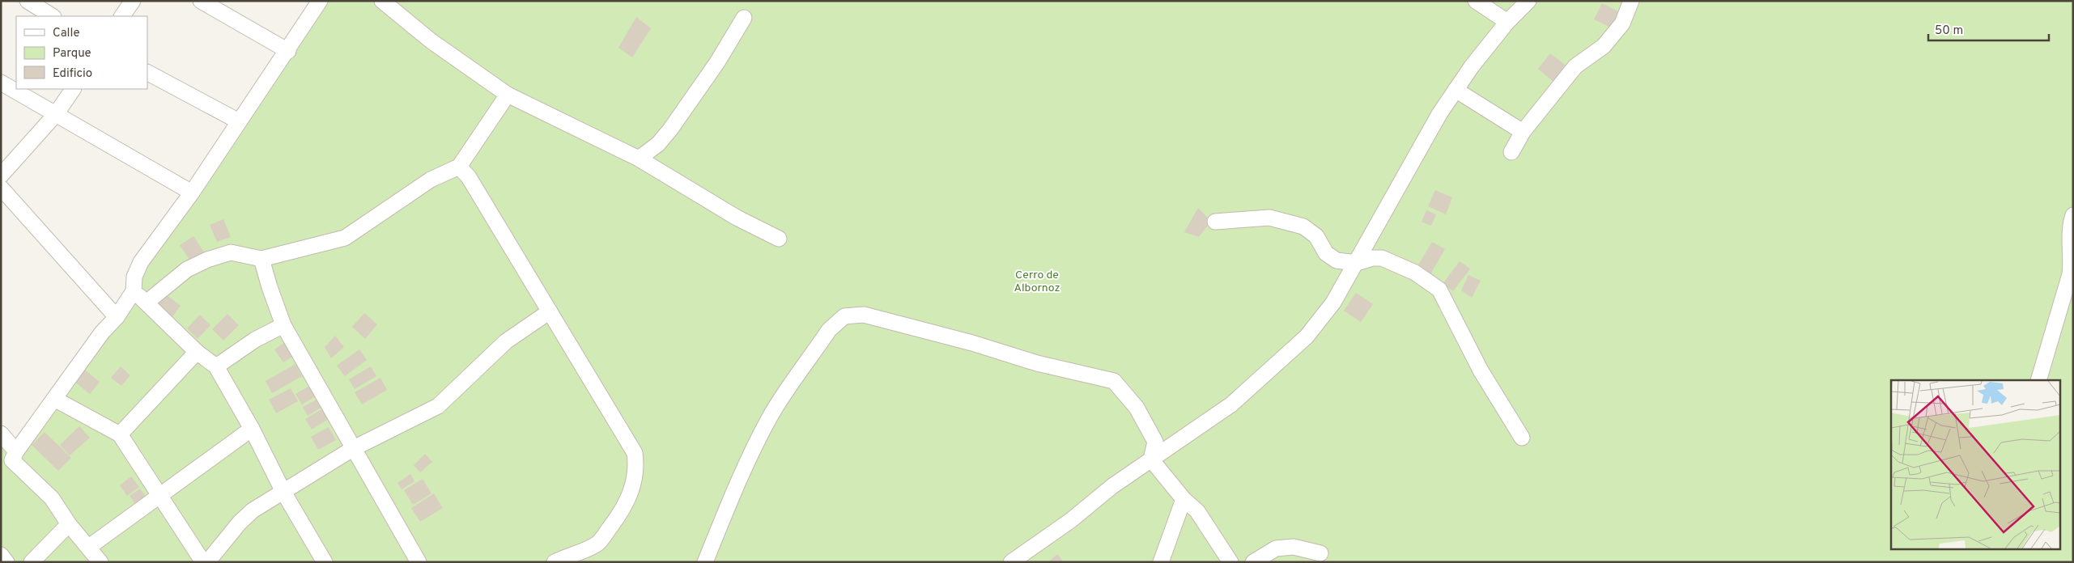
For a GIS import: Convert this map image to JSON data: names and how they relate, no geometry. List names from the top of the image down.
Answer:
{
  "parks": ["Cerro de Albornoz"],
  "legend": ["Calle", "Parque", "Edificio"],
  "scale_bar": "50 m"
}
